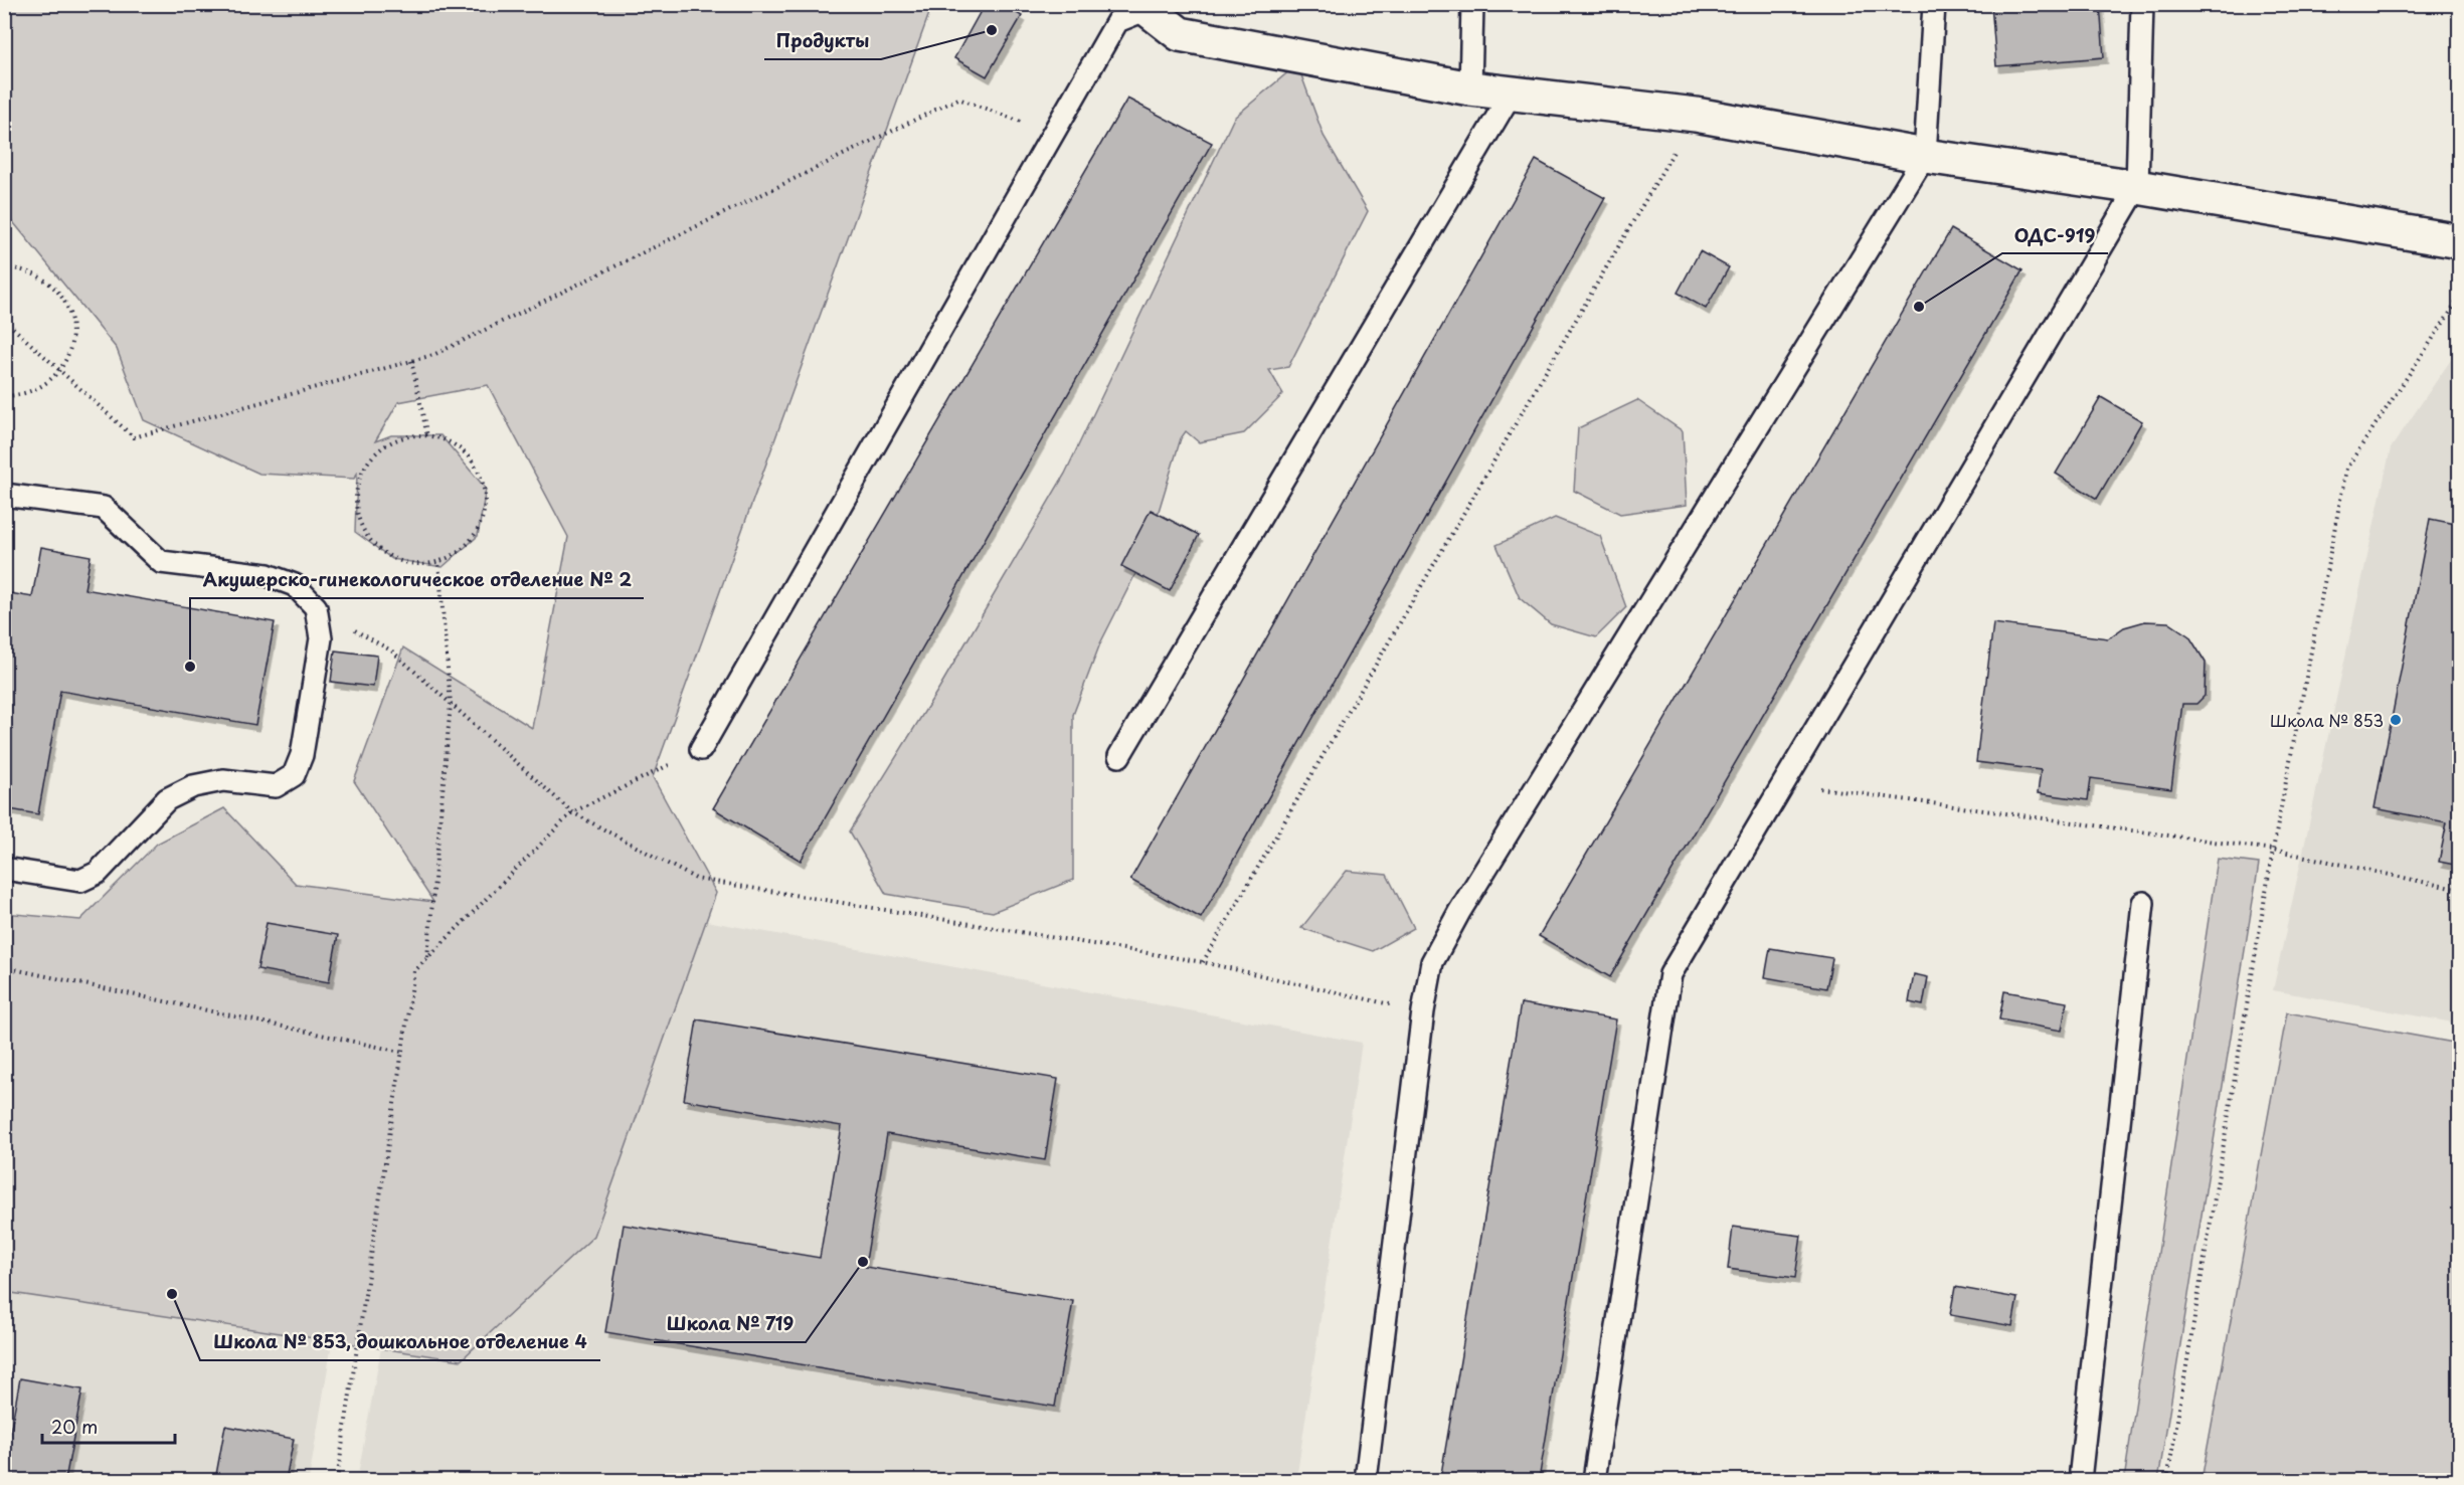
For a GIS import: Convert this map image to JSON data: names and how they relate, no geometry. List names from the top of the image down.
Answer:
{
  "places": [
    "Продукты",
    "ОДС-919",
    "Акушерско-гинекологическое отделение № 2",
    "Школа № 853",
    "Школа № 719",
    "Школа № 853, дошкольное отделение 4"
  ],
  "scale_bar": "20 m"
}
